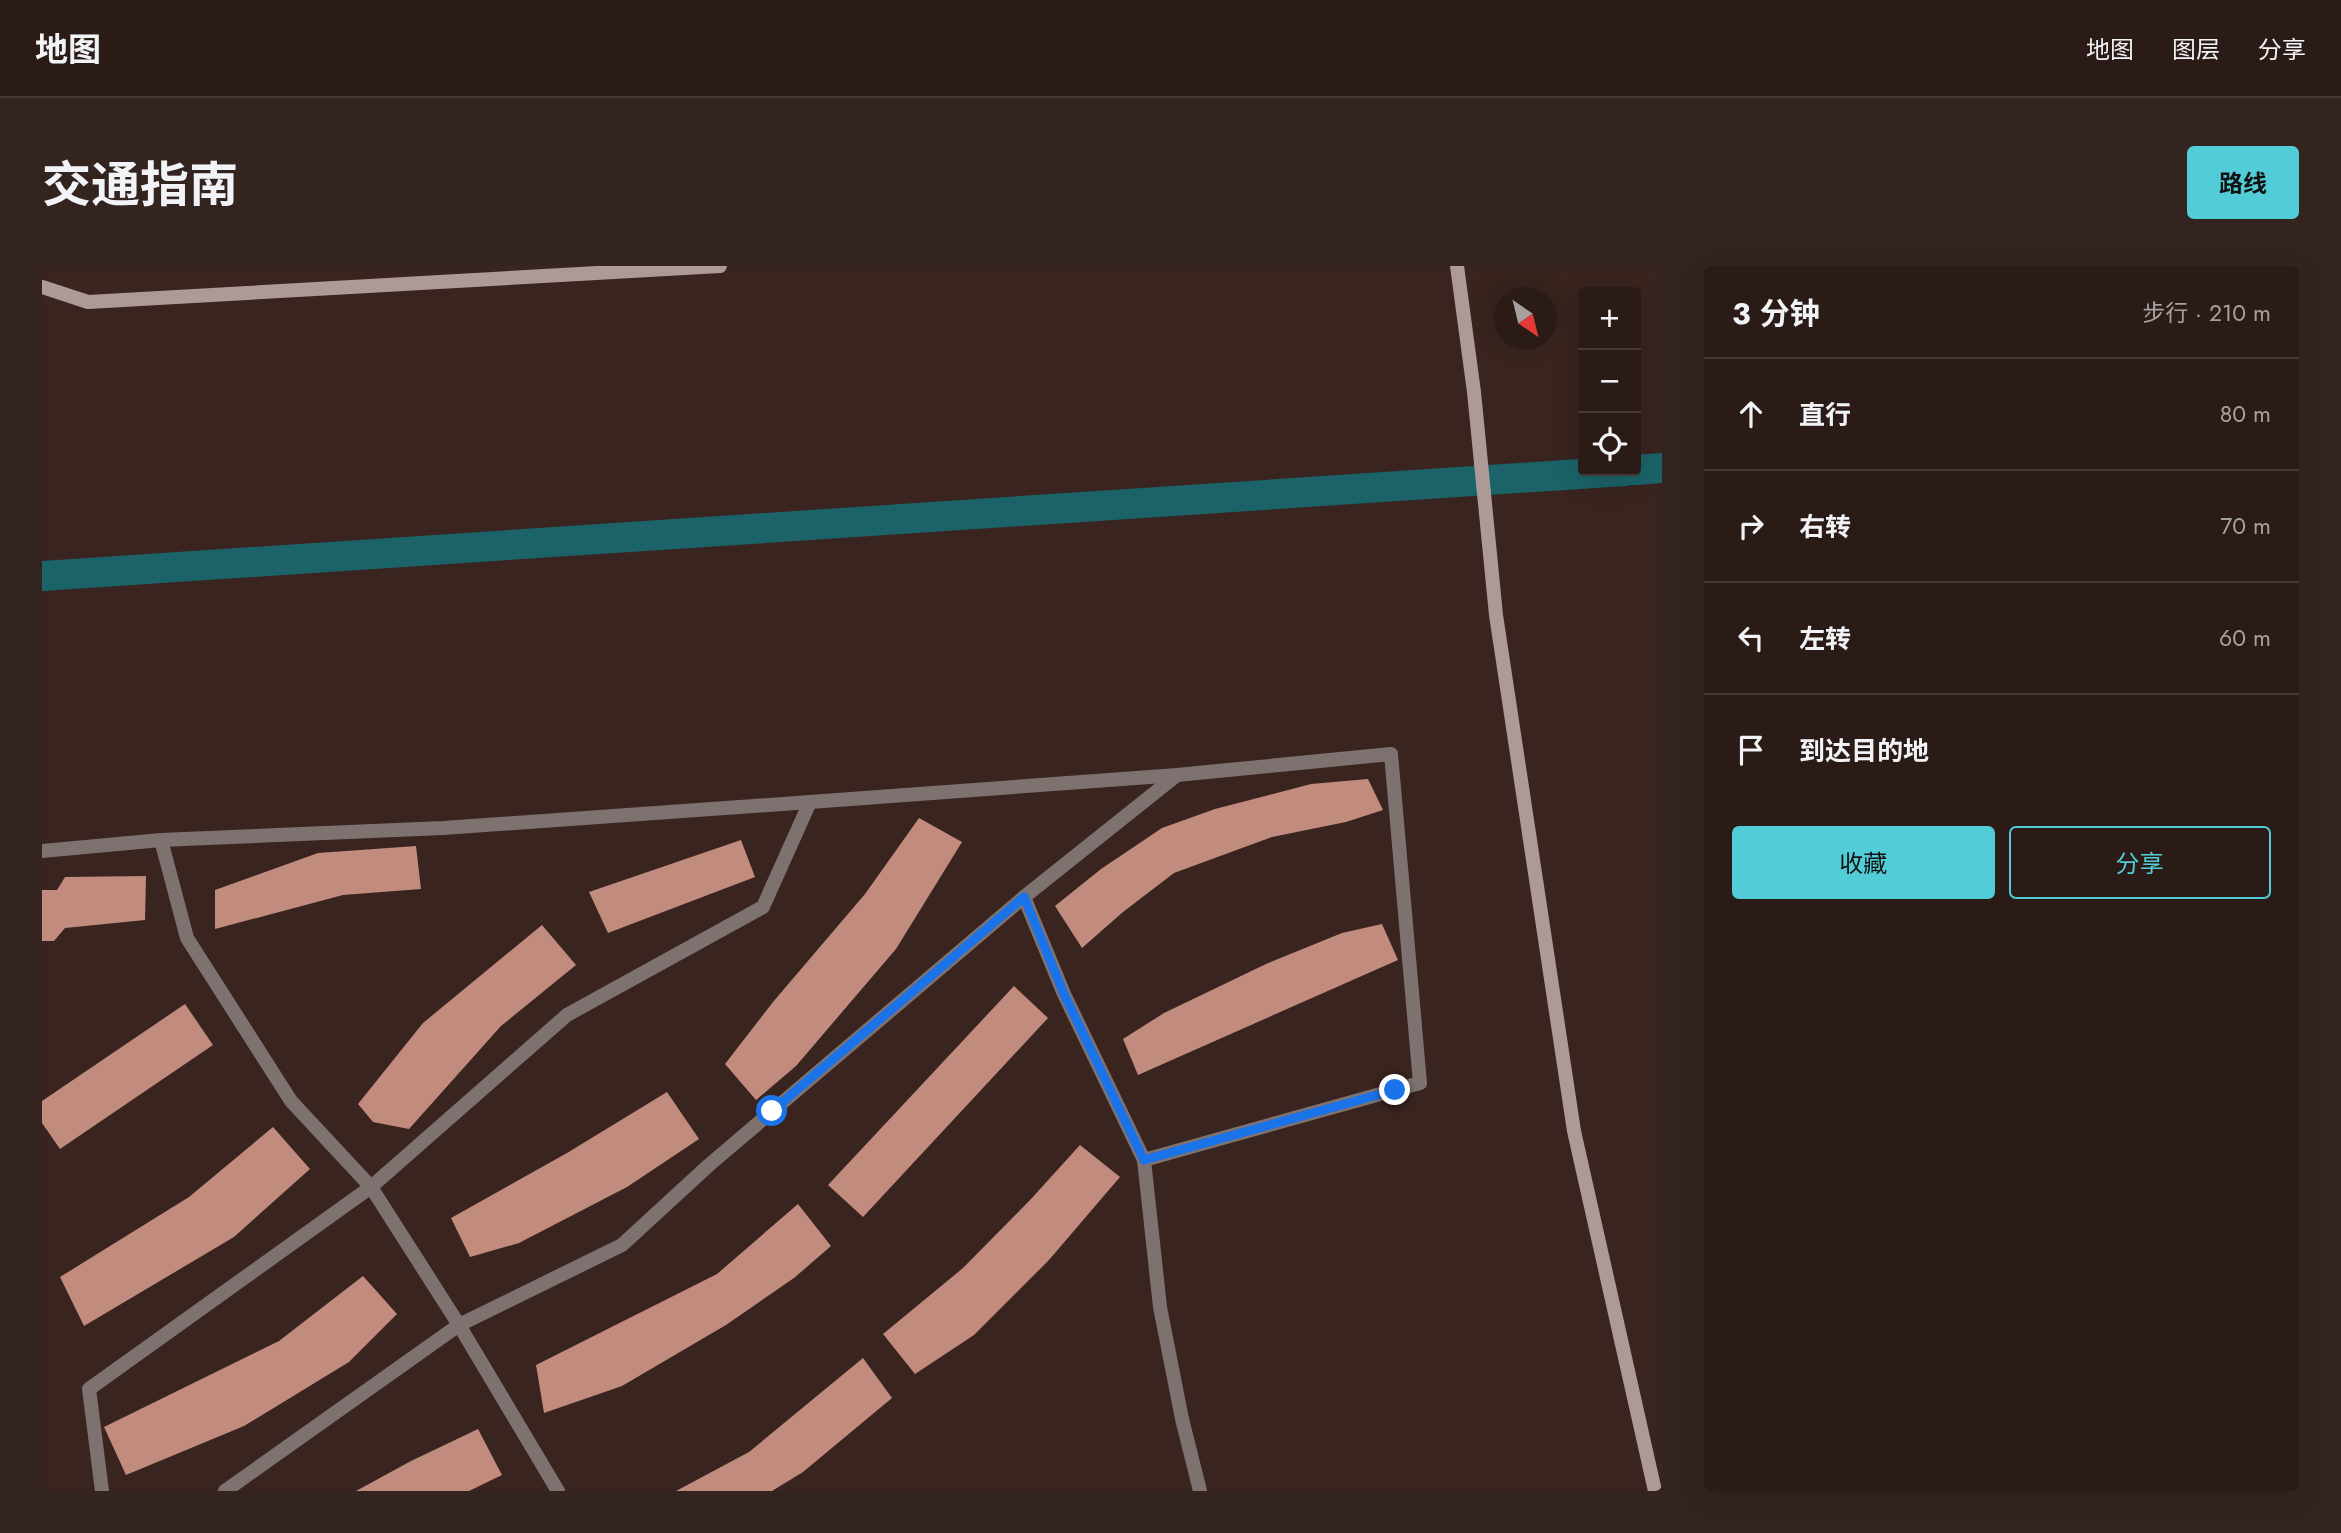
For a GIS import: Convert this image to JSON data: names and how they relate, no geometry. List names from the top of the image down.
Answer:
{
  "north": "bottom right",
  "page": {
    "header": "地图",
    "nav": ["地图", "图层", "分享"],
    "title": "交通指南",
    "buttons": [
      "路线",
      ["收藏", "分享"]
    ],
    "heading": ["3 分钟", "步行 · 210 m"],
    "map_buttons": ["+", "−"],
    "list": [
      ["直行", "80 m"],
      ["右转", "70 m"],
      ["左转", "60 m"],
      "到达目的地"
    ]
  }
}
